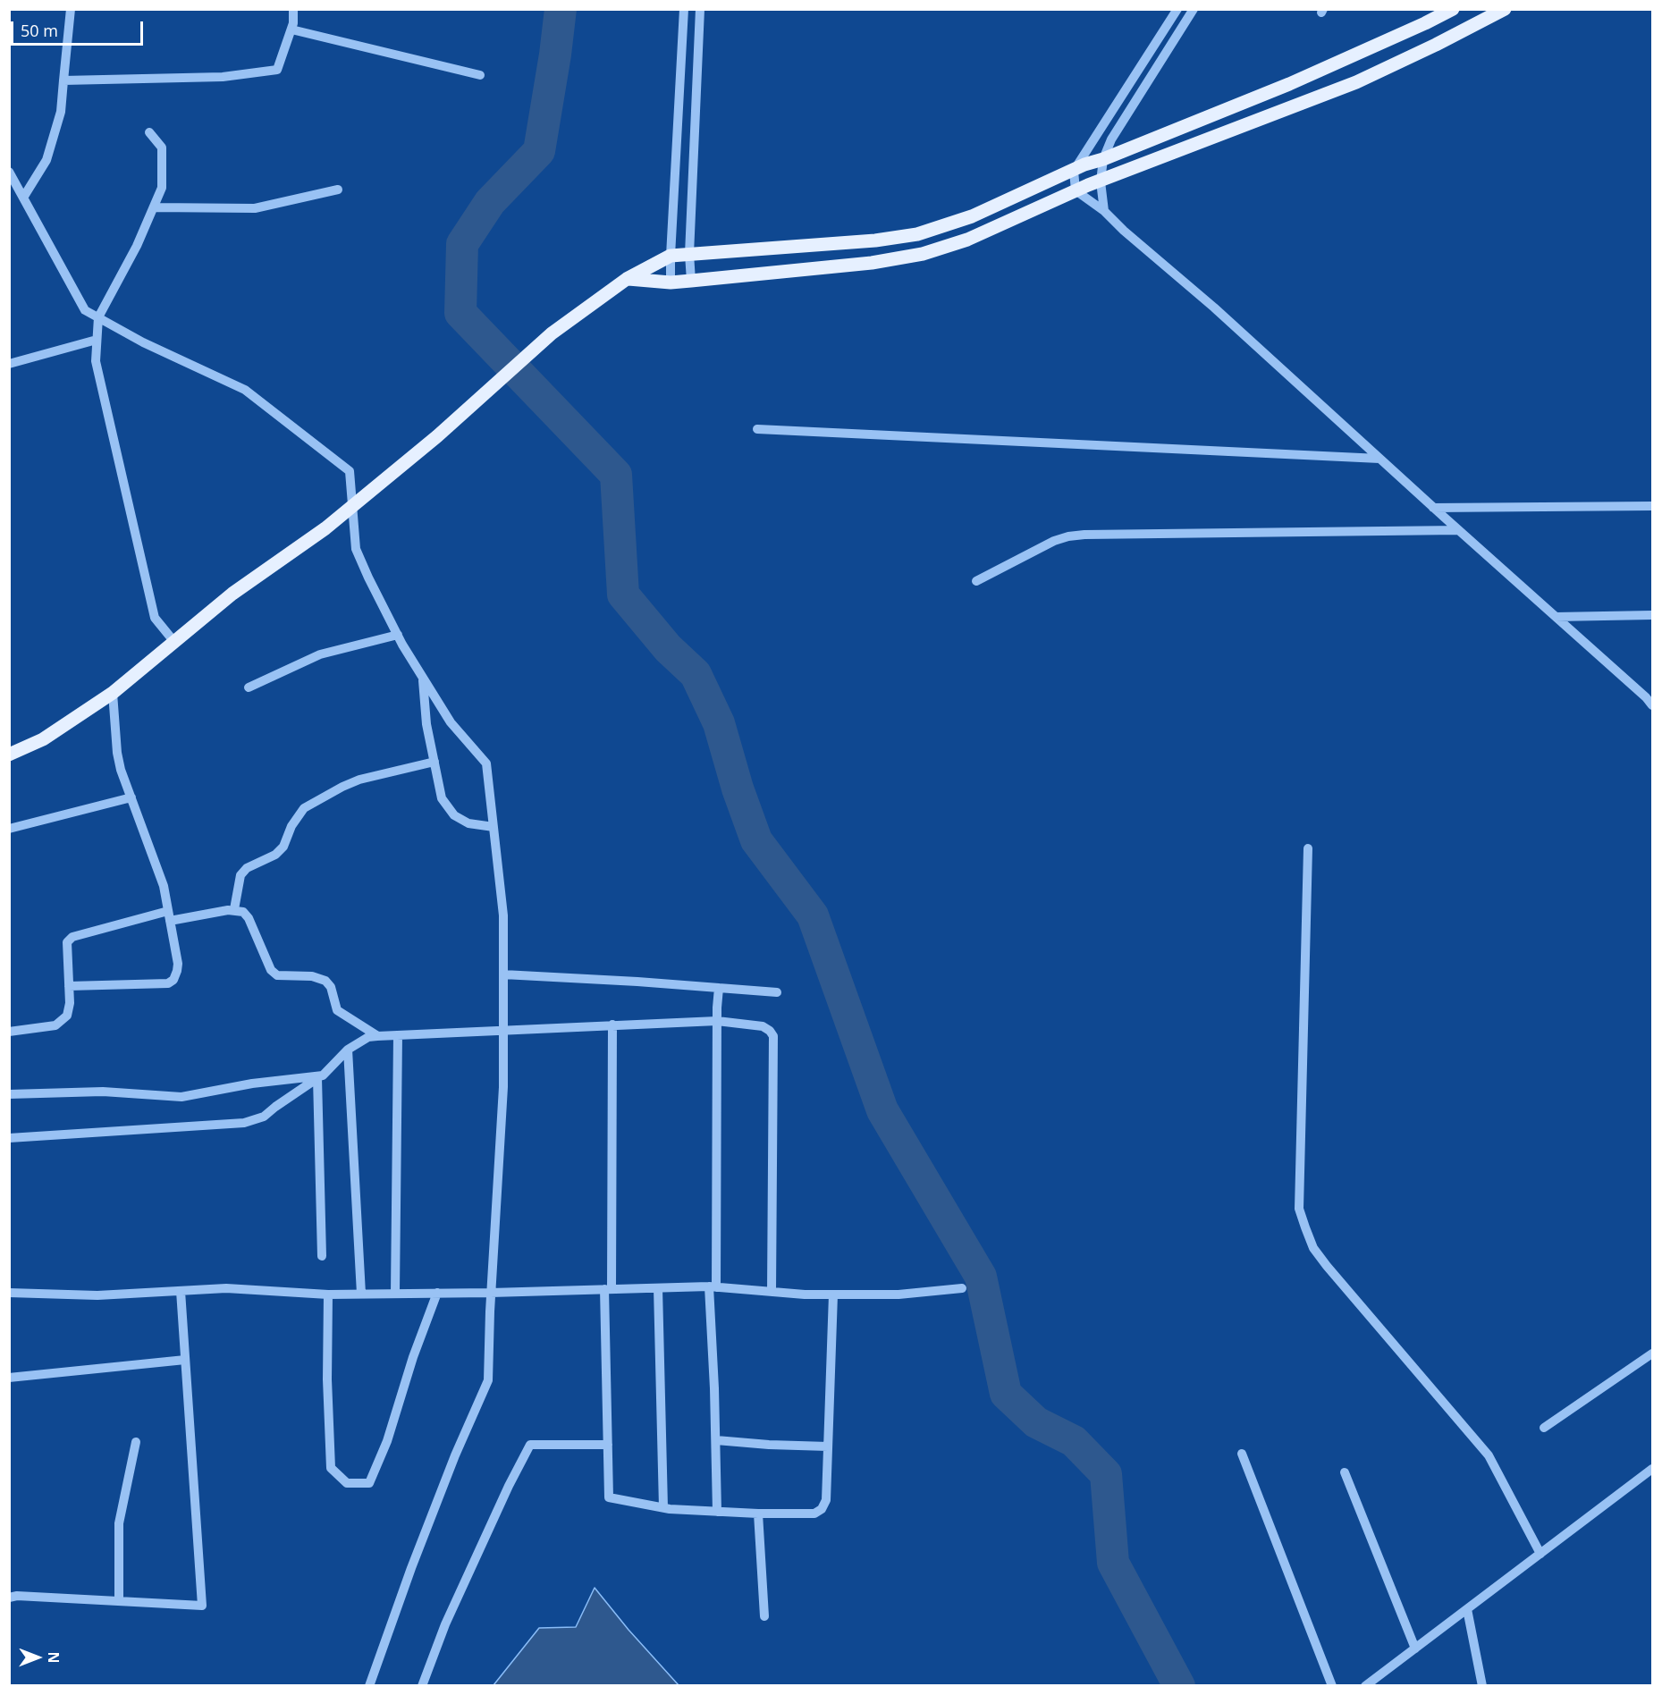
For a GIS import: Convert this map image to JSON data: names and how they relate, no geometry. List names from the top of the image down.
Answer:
{
  "scale_bar": "50 m",
  "north": "right"
}
